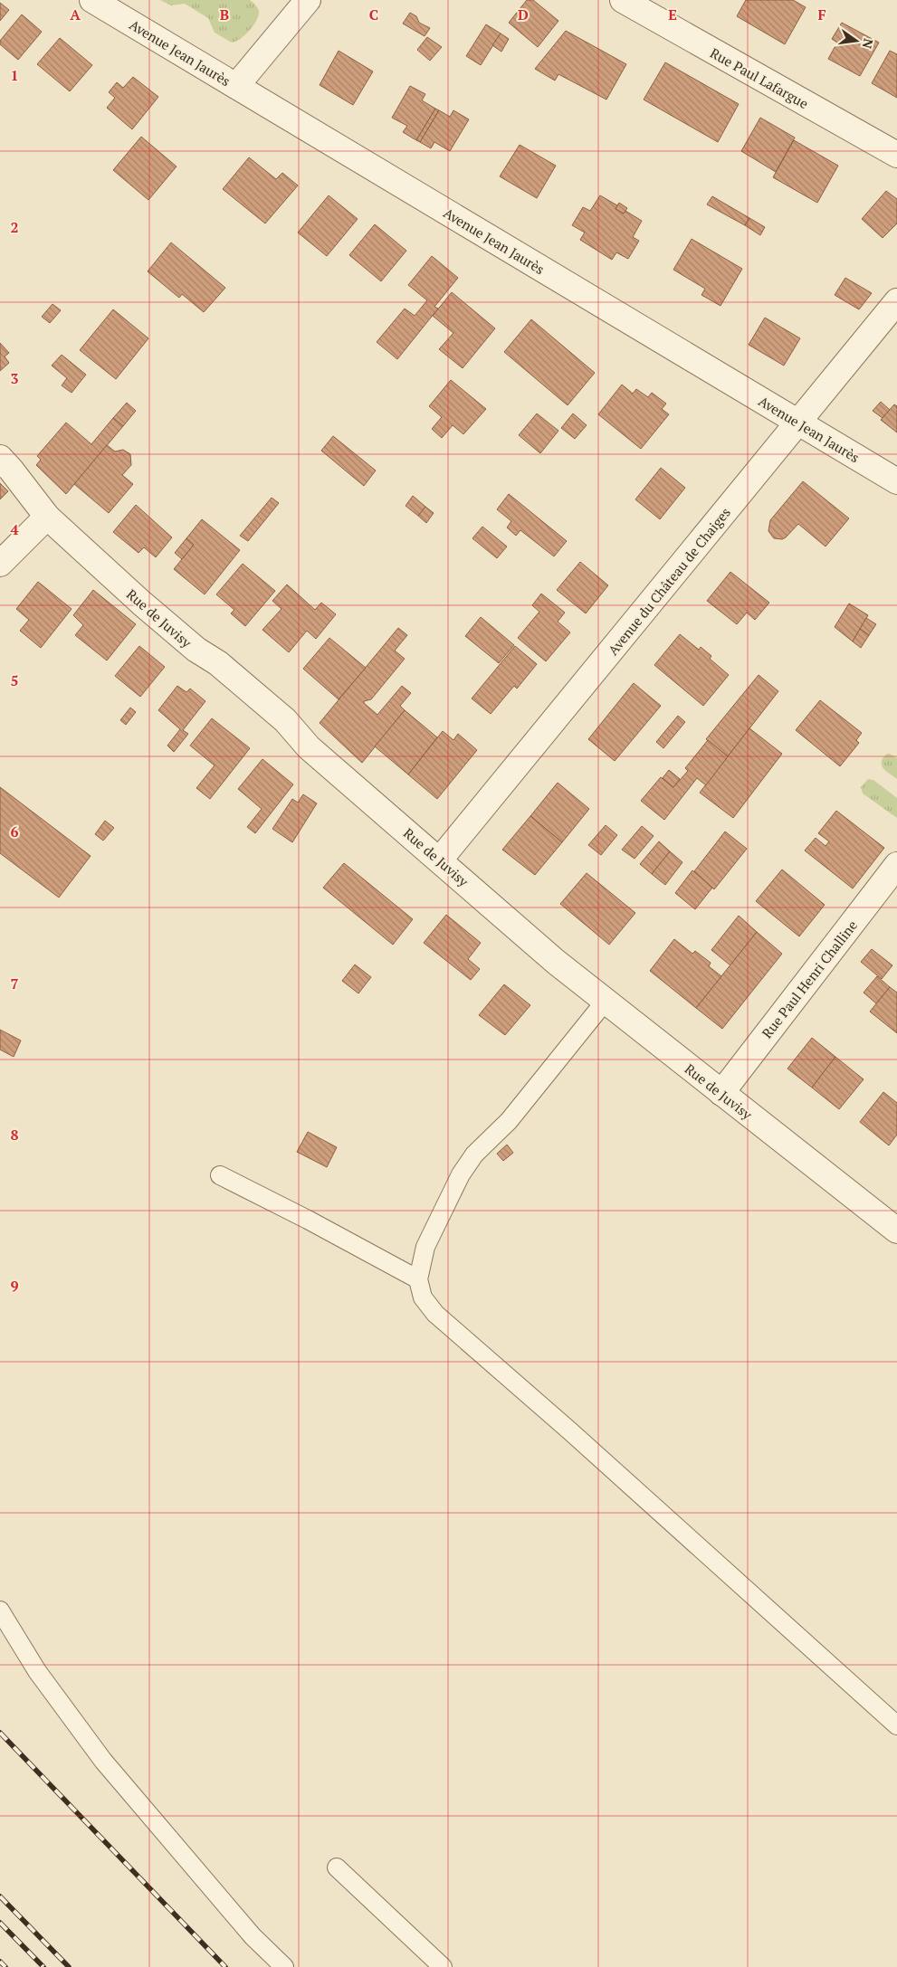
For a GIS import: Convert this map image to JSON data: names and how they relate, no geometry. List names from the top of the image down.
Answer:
{
  "streets": {
    "street": [
      "Avenue Jean Jaurès",
      "Rue Paul Lafargue",
      "Avenue du Château de Chaiges",
      "Rue de Juvisy",
      "Rue Paul Henri Challine"
    ]
  },
  "crossings": [
    ["Avenue Jean Jaurès", "Avenue du Château de Chaiges"],
    ["Avenue du Château de Chaiges", "Rue de Juvisy"],
    ["Rue de Juvisy", "Rue Paul Henri Challine"]
  ],
  "north": "right",
  "grid": {
    "columns": [
      "A",
      "B",
      "C",
      "D",
      "E",
      "F"
    ],
    "rows": [
      "1",
      "2",
      "3",
      "4",
      "5",
      "6",
      "7",
      "8",
      "9"
    ]
  }
}
